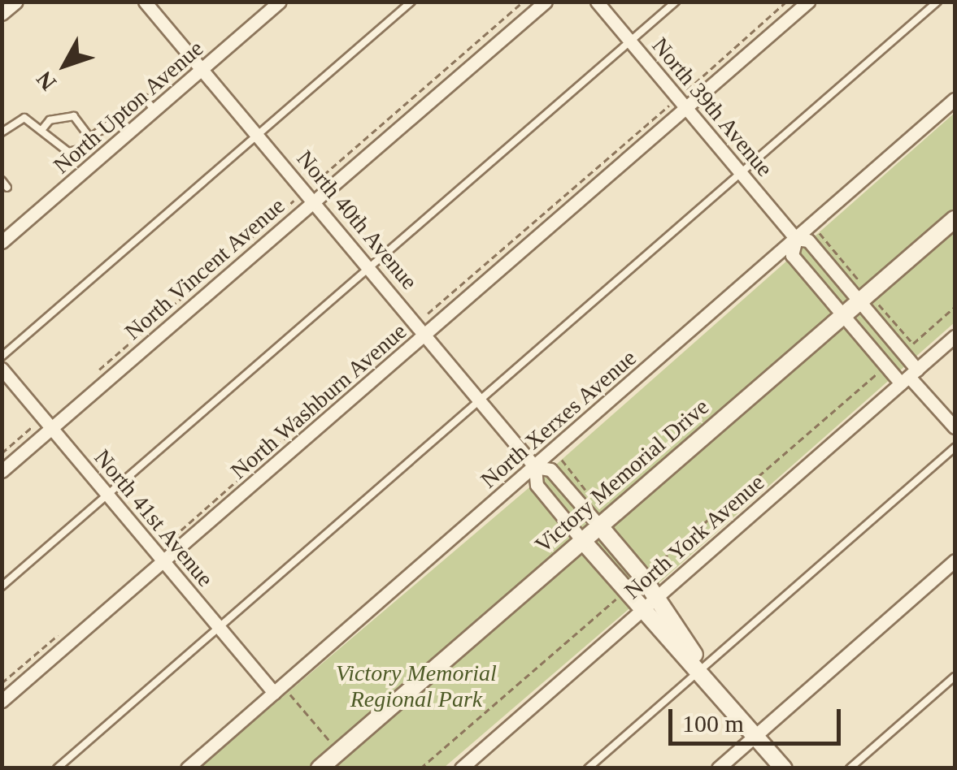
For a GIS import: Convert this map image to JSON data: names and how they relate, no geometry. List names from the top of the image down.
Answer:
{
  "streets": {
    "street": [
      "North Upton Avenue",
      "North 39th Avenue",
      "North 40th Avenue",
      "North Vincent Avenue",
      "North Washburn Avenue",
      "North Xerxes Avenue",
      "Victory Memorial Drive",
      "North 41st Avenue",
      "North York Avenue"
    ]
  },
  "crossings": [
    ["North Upton Avenue", "North 40th Avenue"],
    ["North 39th Avenue", "North Washburn Avenue"],
    ["North 39th Avenue", "North Xerxes Avenue"],
    ["North 39th Avenue", "Victory Memorial Drive"],
    ["North 39th Avenue", "North York Avenue"],
    ["North 40th Avenue", "North Vincent Avenue"],
    ["North 40th Avenue", "North Washburn Avenue"],
    ["North 40th Avenue", "North Xerxes Avenue"],
    ["North 40th Avenue", "Victory Memorial Drive"],
    ["North 40th Avenue", "North York Avenue"],
    ["North Vincent Avenue", "North 41st Avenue"],
    ["North Washburn Avenue", "North 41st Avenue"],
    ["North Xerxes Avenue", "North 41st Avenue"]
  ],
  "parks": ["Victory Memorial Regional Park"],
  "scale_bar": "100 m",
  "north": "bottom left"
}
